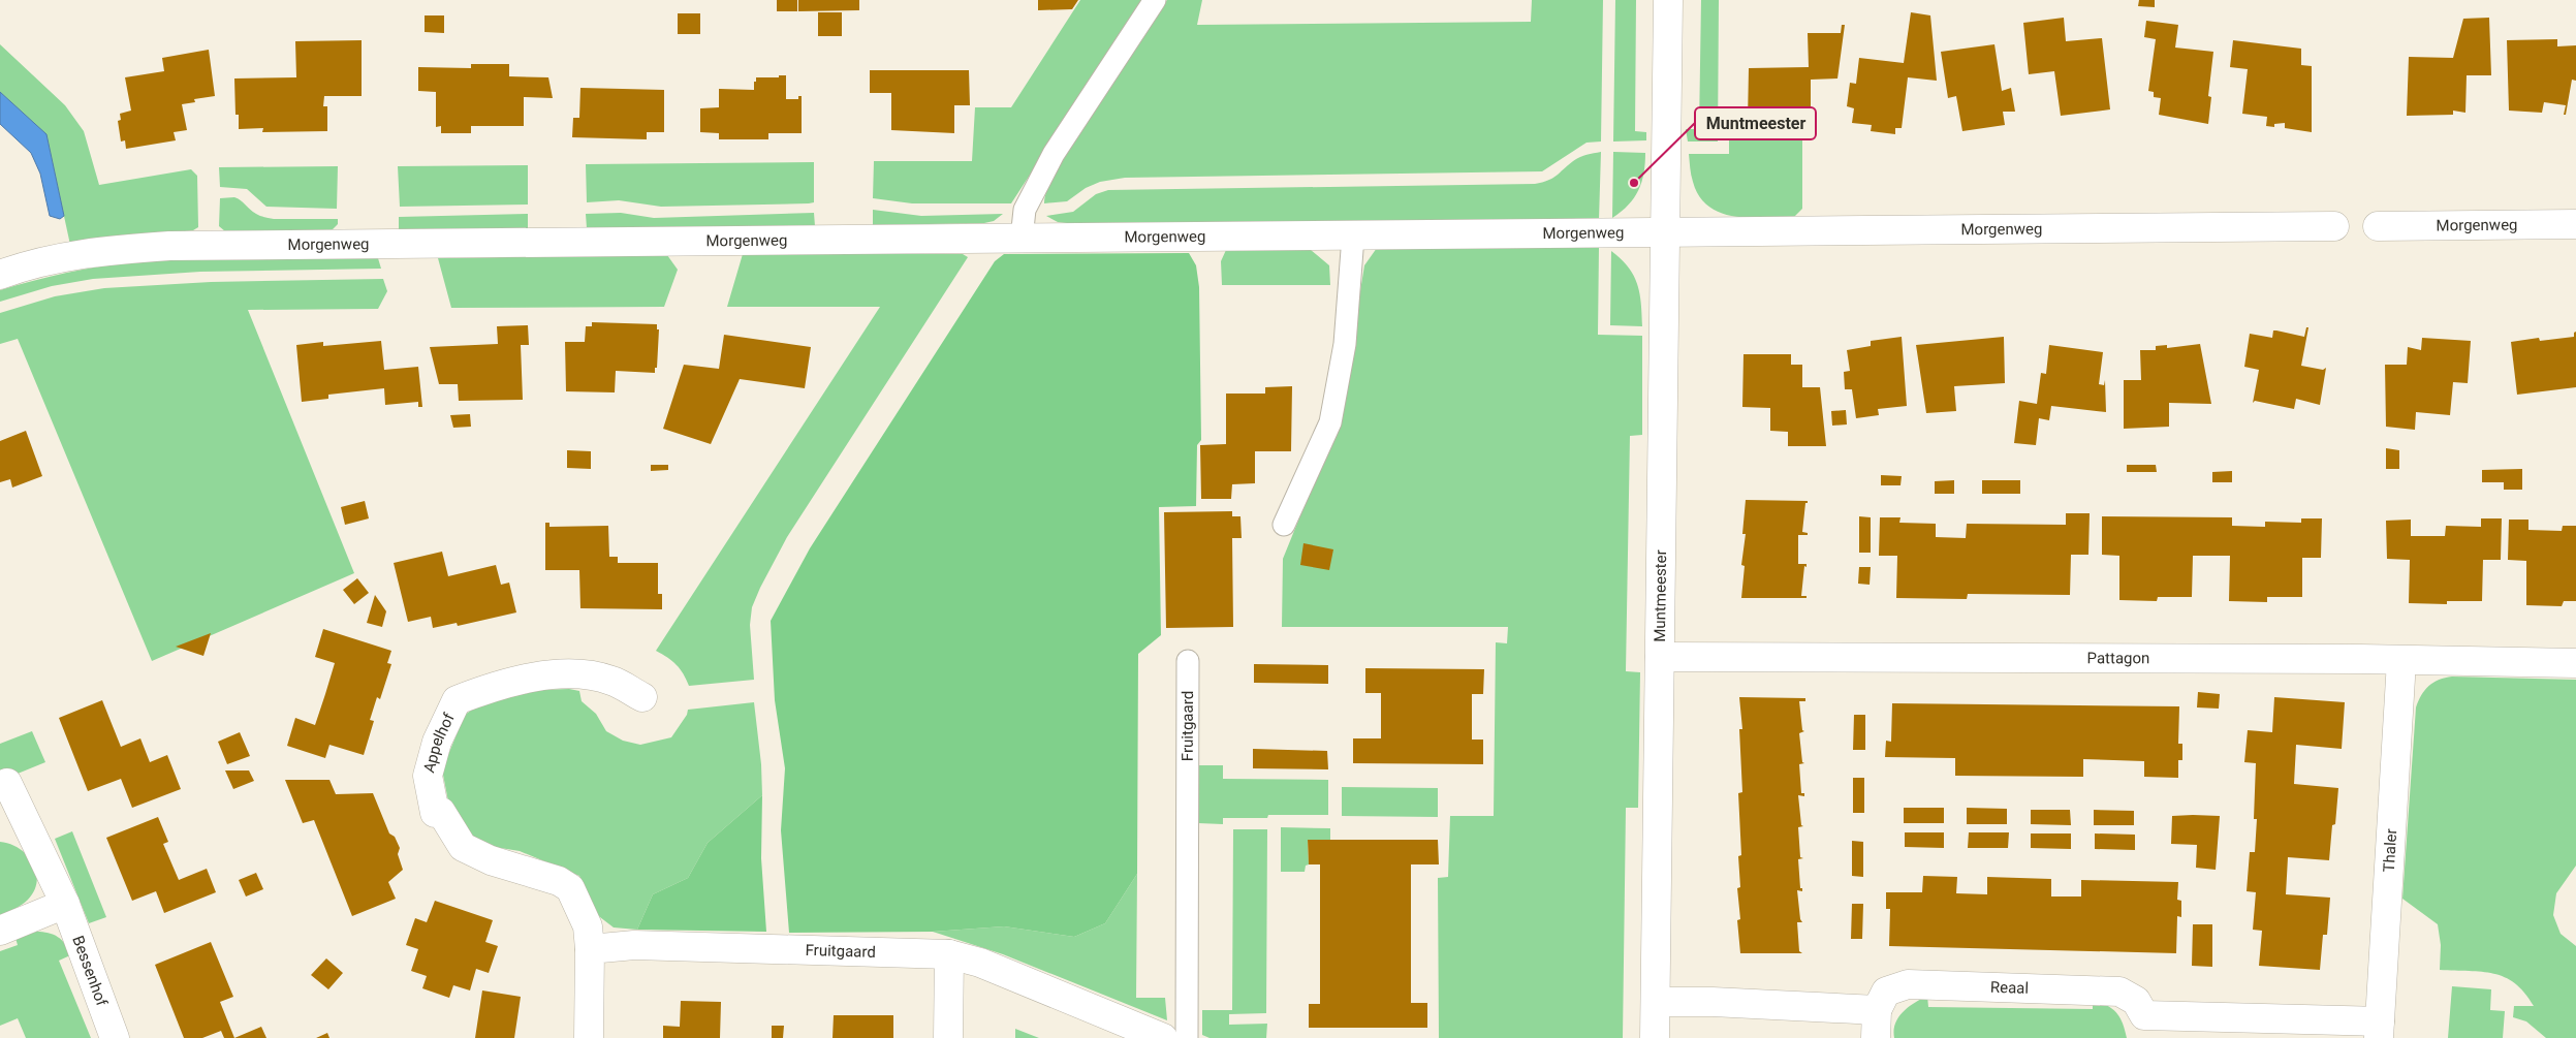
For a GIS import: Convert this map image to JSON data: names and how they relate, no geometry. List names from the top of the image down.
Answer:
{
  "streets": {
    "street": [
      "Morgenweg",
      "Muntmeester",
      "Pattagon",
      "Fruitgaard",
      "Appelhof",
      "Thaler",
      "Bessenhof",
      "Reaal"
    ]
  },
  "crossings": [
    ["Morgenweg", "Muntmeester"],
    ["Muntmeester", "Pattagon"],
    ["Pattagon", "Thaler"],
    ["Fruitgaard", "Appelhof"],
    ["Thaler", "Reaal"]
  ],
  "places": ["Muntmeester"]
}
